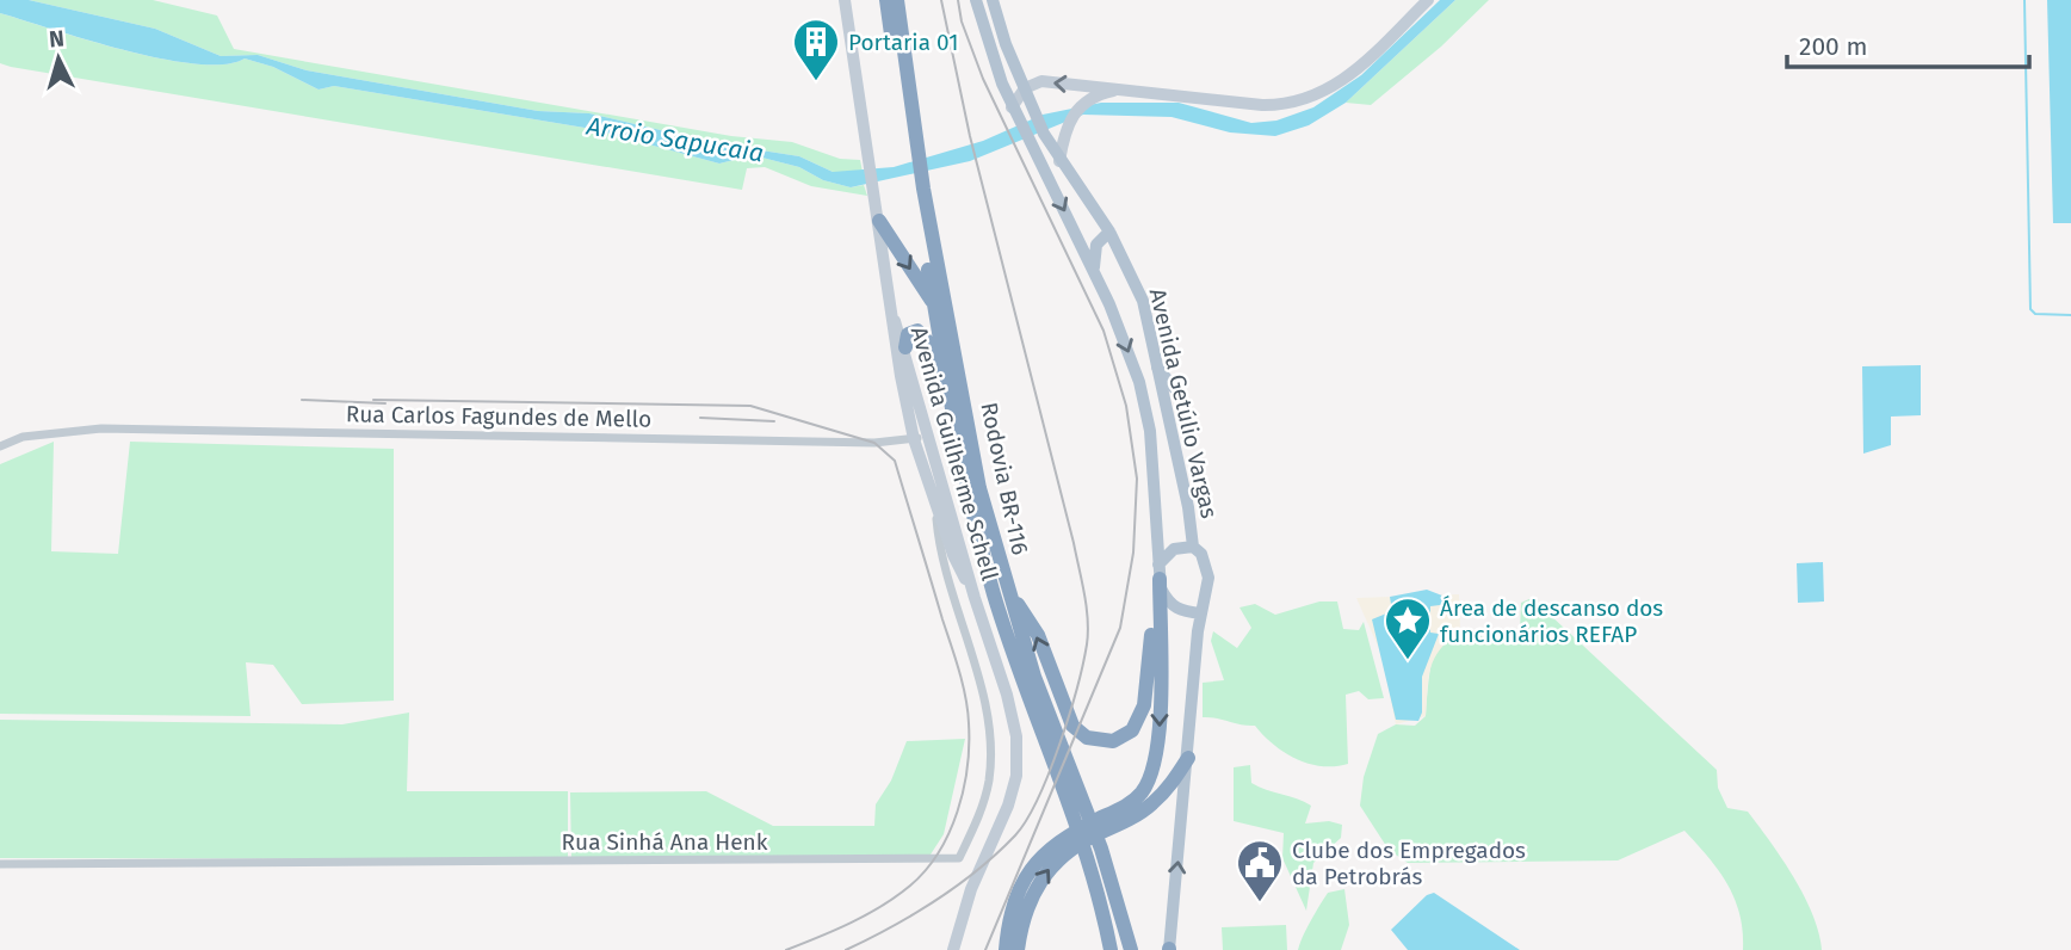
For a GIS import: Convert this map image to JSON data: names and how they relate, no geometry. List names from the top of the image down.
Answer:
{
  "streets": {
    "highway": ["Rodovia BR-116"],
    "main road": ["Avenida Getúlio Vargas", "Avenida Guilherme Schell"],
    "street": ["Rua Carlos Fagundes de Mello", "Rua Sinhá Ana Henk"]
  },
  "crossings": [
    ["Rua Carlos Fagundes de Mello", "Avenida Guilherme Schell"],
    ["Avenida Guilherme Schell", "Rua Sinhá Ana Henk"]
  ],
  "water": ["Arroio Sapucaia"],
  "places": {
    "building": ["Portaria 01"],
    "place": ["Área de descanso dos funcionários REFAP"],
    "public building": ["Clube dos Empregados da Petrobrás"]
  },
  "scale_bar": "200 m",
  "north": "top"
}
